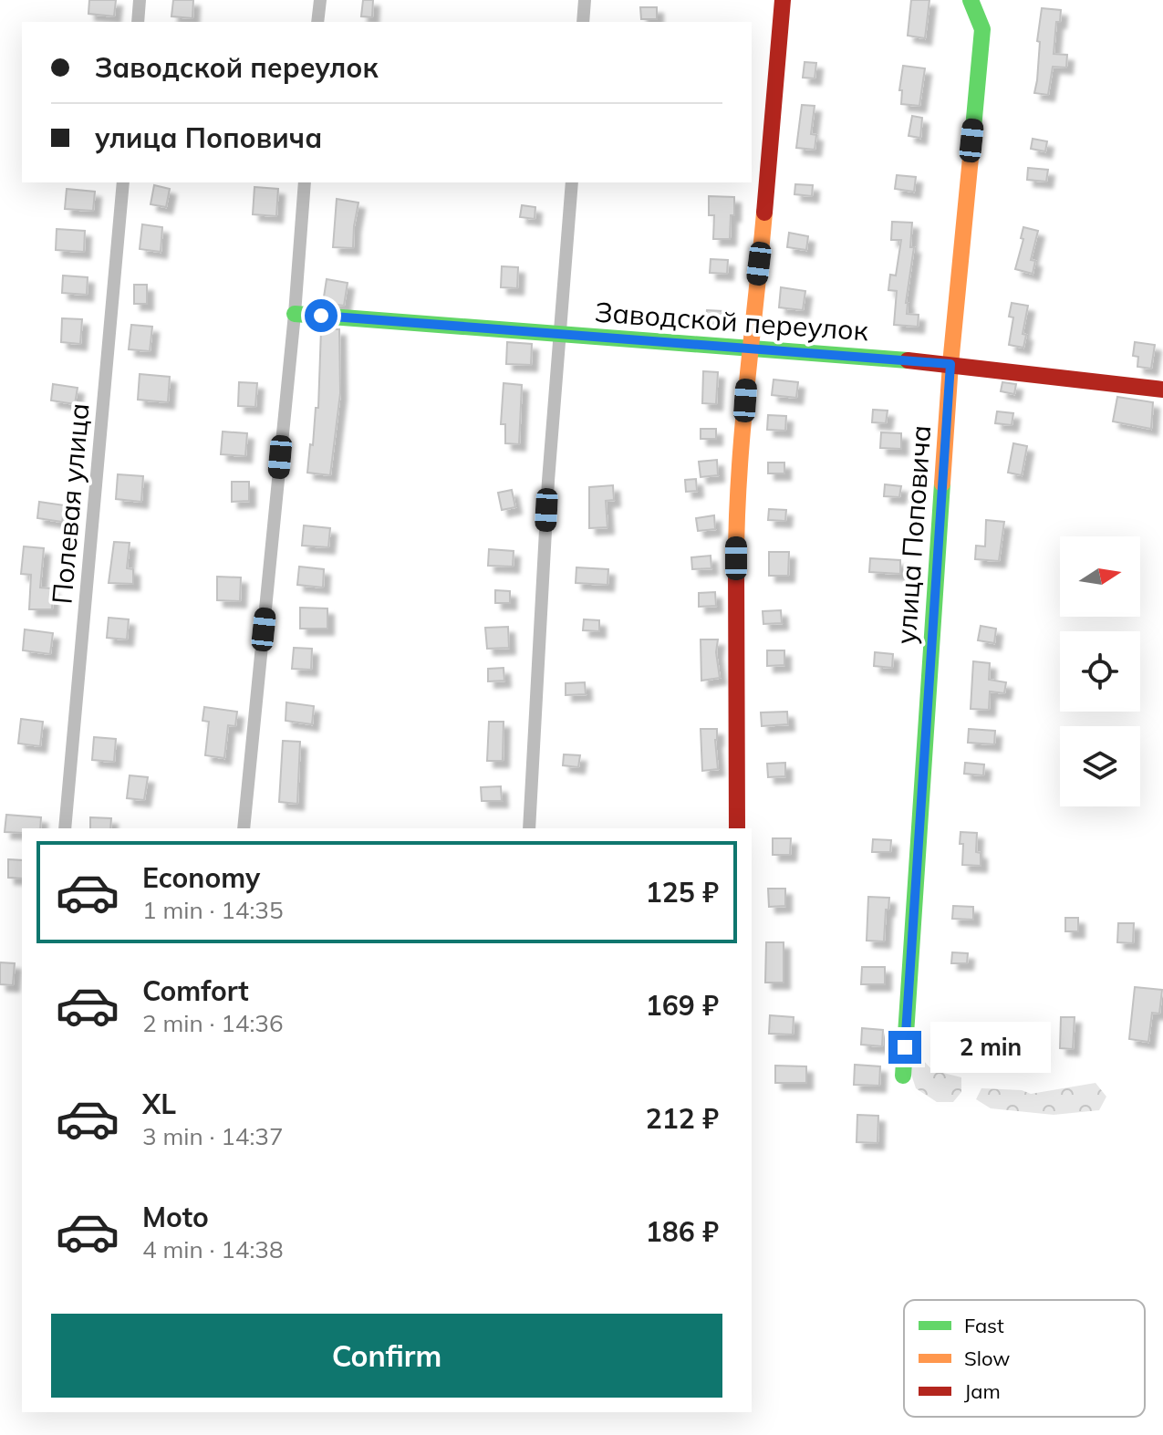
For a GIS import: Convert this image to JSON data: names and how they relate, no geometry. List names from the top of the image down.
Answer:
{
  "streets": {
    "street": ["Заводской переулок", "Полевая улица", "улица Поповича"]
  },
  "crossings": [
    ["Заводской переулок", "улица Поповича"]
  ],
  "legend": ["Fast", "Slow", "Jam"],
  "north": "right",
  "page": {
    "banner": ["Заводской переулок", "улица Поповича"],
    "list": [
      {
        "name": "Economy",
        "note": "1 min · 14:35",
        "value": "125 ₽"
      },
      {
        "name": "Comfort",
        "note": "2 min · 14:36",
        "value": "169 ₽"
      },
      {
        "name": "XL",
        "note": "3 min · 14:37",
        "value": "212 ₽"
      },
      {
        "name": "Moto",
        "note": "4 min · 14:38",
        "value": "186 ₽"
      }
    ],
    "bubble": "2 min",
    "buttons": "Confirm"
  }
}
